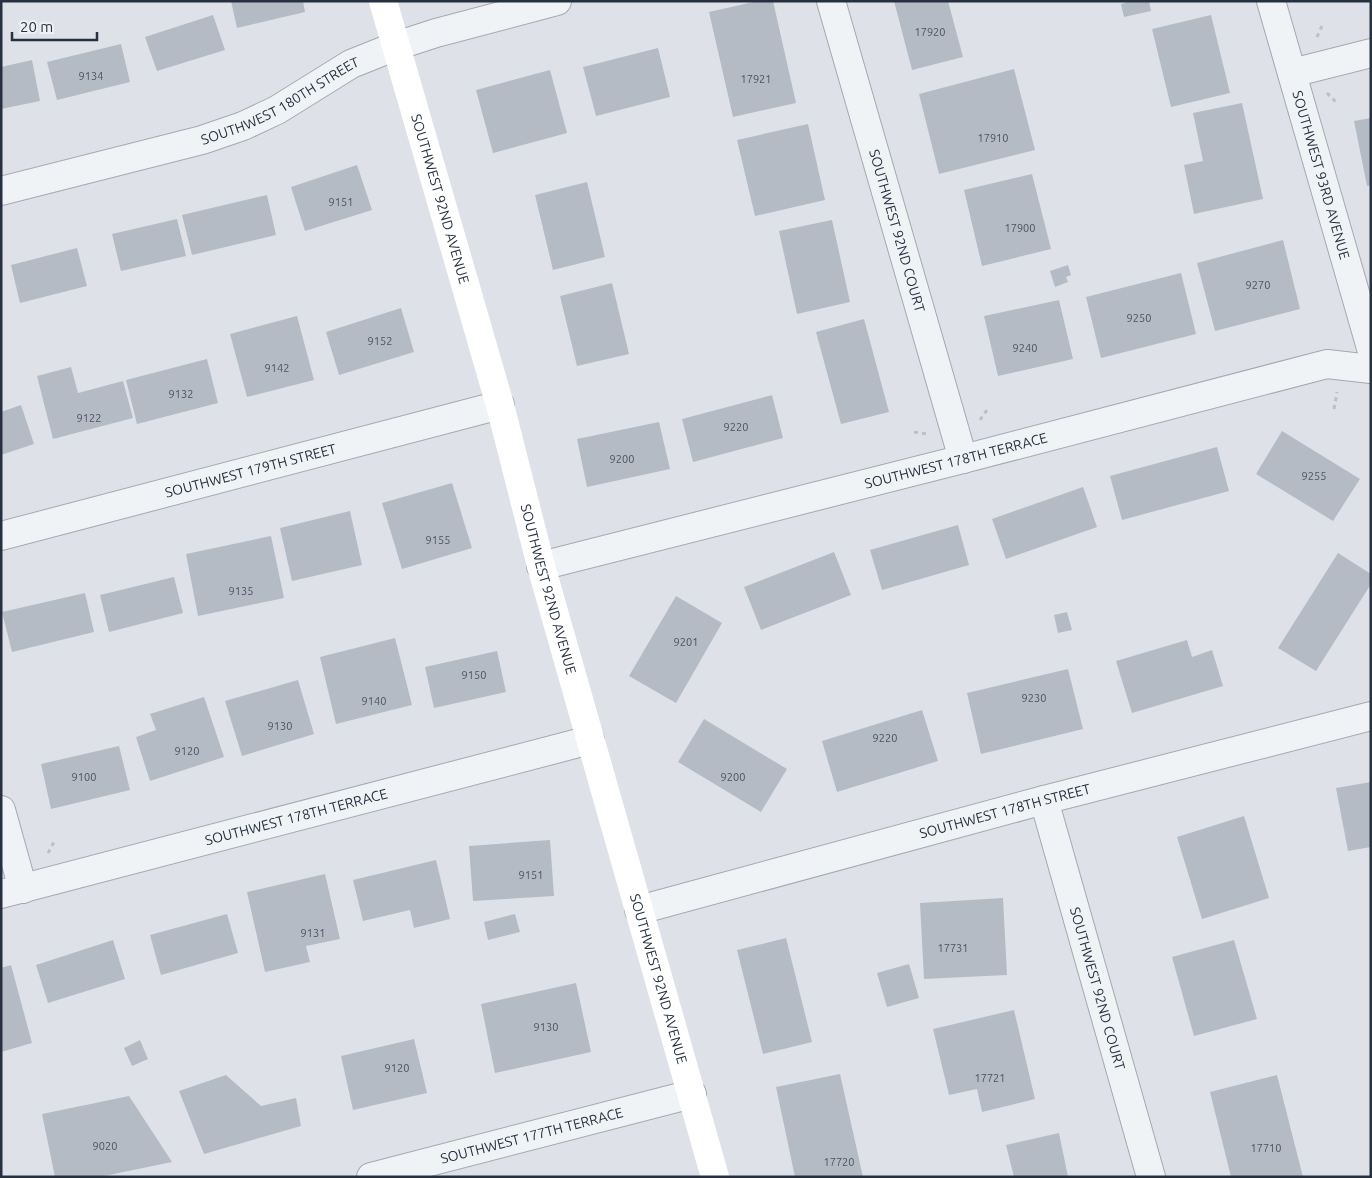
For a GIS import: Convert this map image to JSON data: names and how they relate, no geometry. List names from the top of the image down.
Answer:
{
  "streets": {
    "street": [
      "SOUTHWEST 180TH STREET",
      "SOUTHWEST 93RD AVENUE",
      "SOUTHWEST 92ND AVENUE",
      "SOUTHWEST 92ND COURT",
      "SOUTHWEST 178TH TERRACE",
      "SOUTHWEST 179TH STREET",
      "SOUTHWEST 178TH STREET",
      "SOUTHWEST 177TH TERRACE"
    ]
  },
  "crossings": [
    ["SOUTHWEST 180TH STREET", "SOUTHWEST 92ND AVENUE"],
    ["SOUTHWEST 92ND AVENUE", "SOUTHWEST 178TH TERRACE"],
    ["SOUTHWEST 92ND AVENUE", "SOUTHWEST 179TH STREET"],
    ["SOUTHWEST 92ND AVENUE", "SOUTHWEST 178TH STREET"],
    ["SOUTHWEST 92ND AVENUE", "SOUTHWEST 177TH TERRACE"],
    ["SOUTHWEST 92ND COURT", "SOUTHWEST 178TH TERRACE"],
    ["SOUTHWEST 92ND COURT", "SOUTHWEST 178TH STREET"]
  ],
  "house_numbers": [
    "17920",
    "9134",
    "17921",
    "17910",
    "9151",
    "17900",
    "9270",
    "9250",
    "9152",
    "9240",
    "9142",
    "9132",
    "9122",
    "9220",
    "9200",
    "9255",
    "9155",
    "9135",
    "9201",
    "9150",
    "9230",
    "9140",
    "9130",
    "9220",
    "9120",
    "9100",
    "9200",
    "9151",
    "9131",
    "17731",
    "9130",
    "9120",
    "17721",
    "9020",
    "17710",
    "17720"
  ],
  "scale_bar": "20 m"
}
